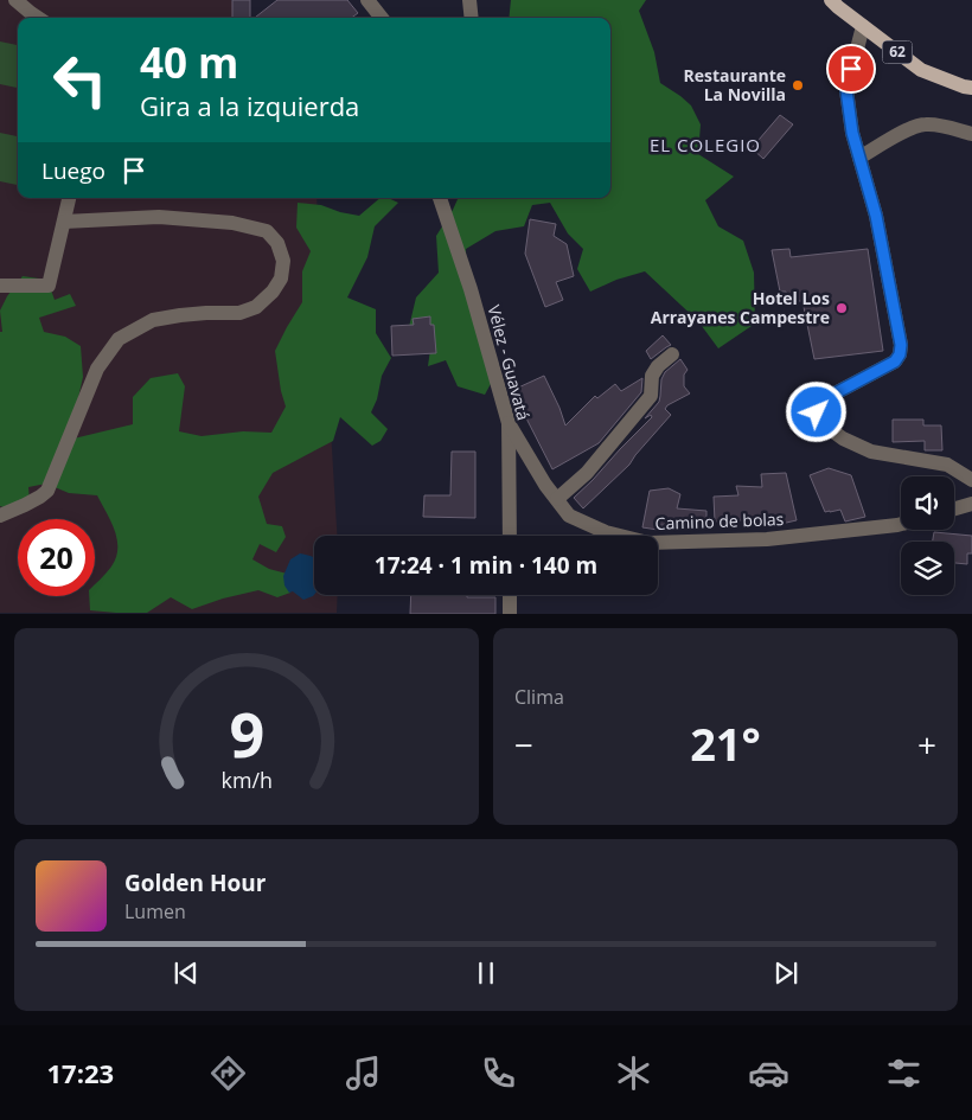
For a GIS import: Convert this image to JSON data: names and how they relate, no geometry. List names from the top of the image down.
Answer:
{
  "streets": {
    "main road": ["62"],
    "street": ["Vélez - Guavatá", "Camino de bolas"]
  },
  "crossings": [
    ["Vélez - Guavatá", "Camino de bolas"]
  ],
  "districts": ["EL COLEGIO"],
  "places": ["Restaurante La Novilla", "Hotel Los Arrayanes Campestre"],
  "page": {
    "turn": ["40 m", "Gira a la izquierda"],
    "then": "Luego",
    "limit": "20",
    "trip": "17:24 · 1 min · 140 m",
    "tile": "Clima",
    "heat": ["−", "21°", "+"],
    "song": ["Golden Hour", "Lumen"],
    "tabs": "17:23",
    "gauge": ["9", "km/h"]
  }
}
